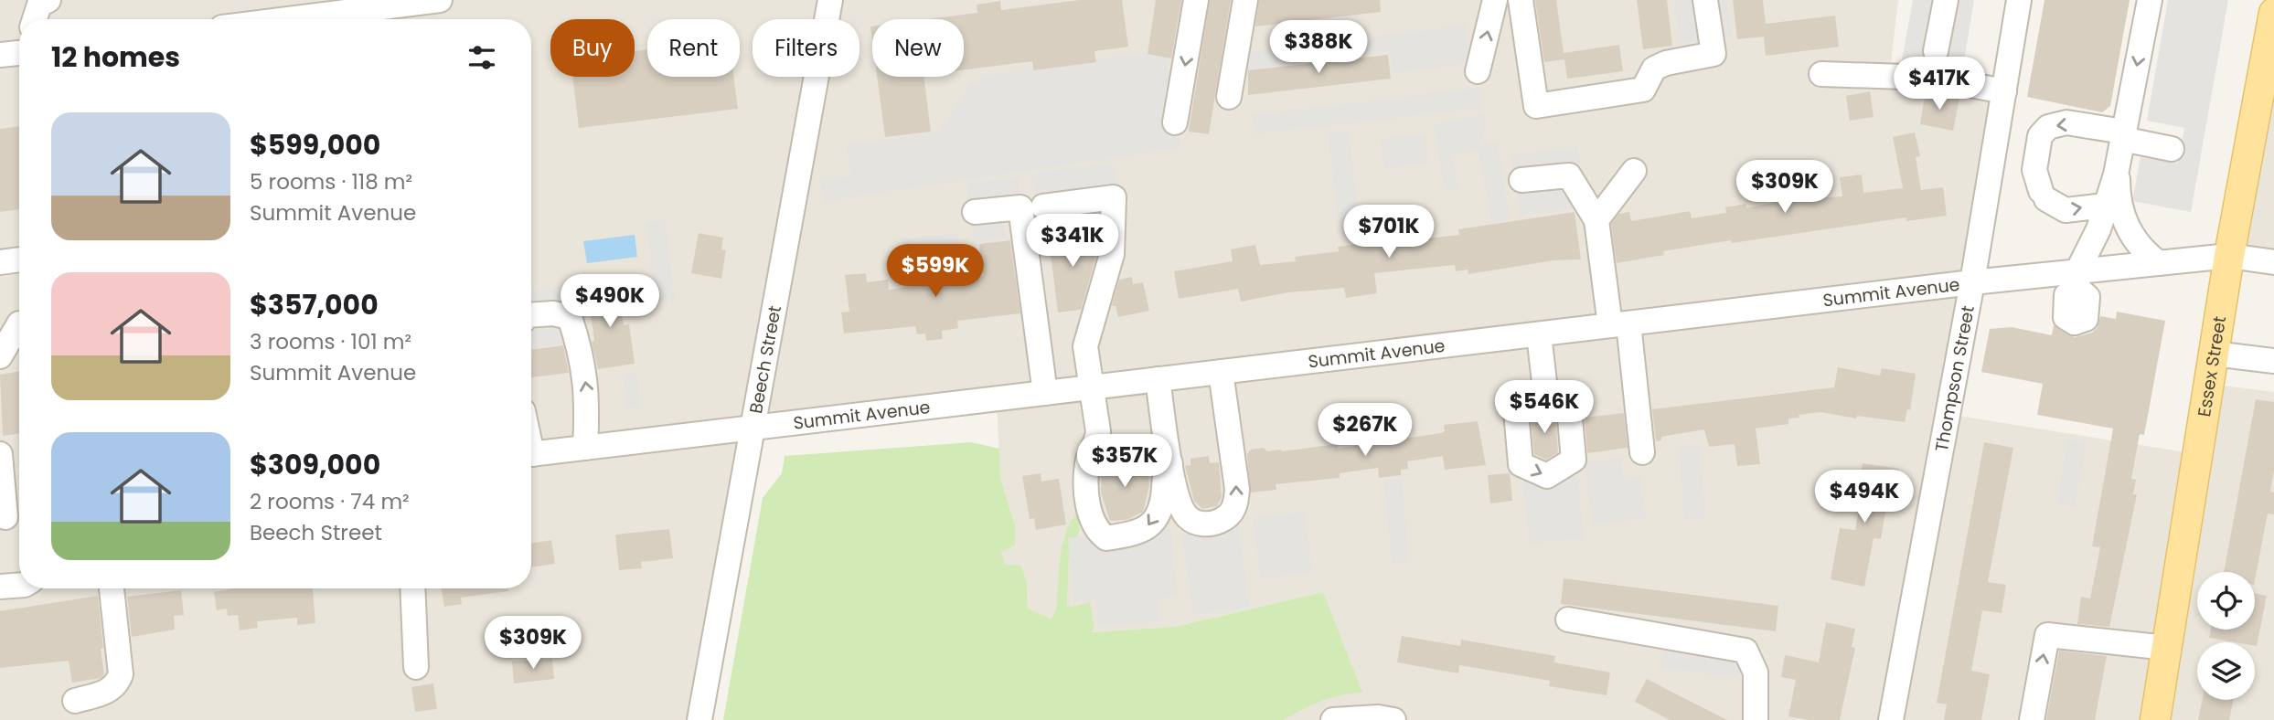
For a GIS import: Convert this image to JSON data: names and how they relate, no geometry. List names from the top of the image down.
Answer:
{
  "streets": {
    "main road": ["Essex Street"],
    "street": ["Summit Avenue", "Beech Street", "Thompson Street"]
  },
  "crossings": [
    ["Summit Avenue", "Beech Street"],
    ["Summit Avenue", "Essex Street"],
    ["Summit Avenue", "Thompson Street"]
  ],
  "page": {
    "chip": [
      "Buy",
      "Rent",
      "Filters",
      "New"
    ],
    "heading": "12 homes",
    "price": [
      "$388K",
      "$417K",
      "$309K",
      "$701K",
      "$341K",
      "$599K",
      "$490K",
      "$546K",
      "$267K",
      "$357K",
      "$494K",
      "$309K"
    ],
    "list": [
      {
        "name": "$599,000",
        "note": "5 rooms · 118 m² · Summit Avenue"
      },
      {
        "name": "$357,000",
        "note": "3 rooms · 101 m² · Summit Avenue"
      },
      {
        "name": "$309,000",
        "note": "2 rooms · 74 m² · Beech Street"
      }
    ]
  }
}
